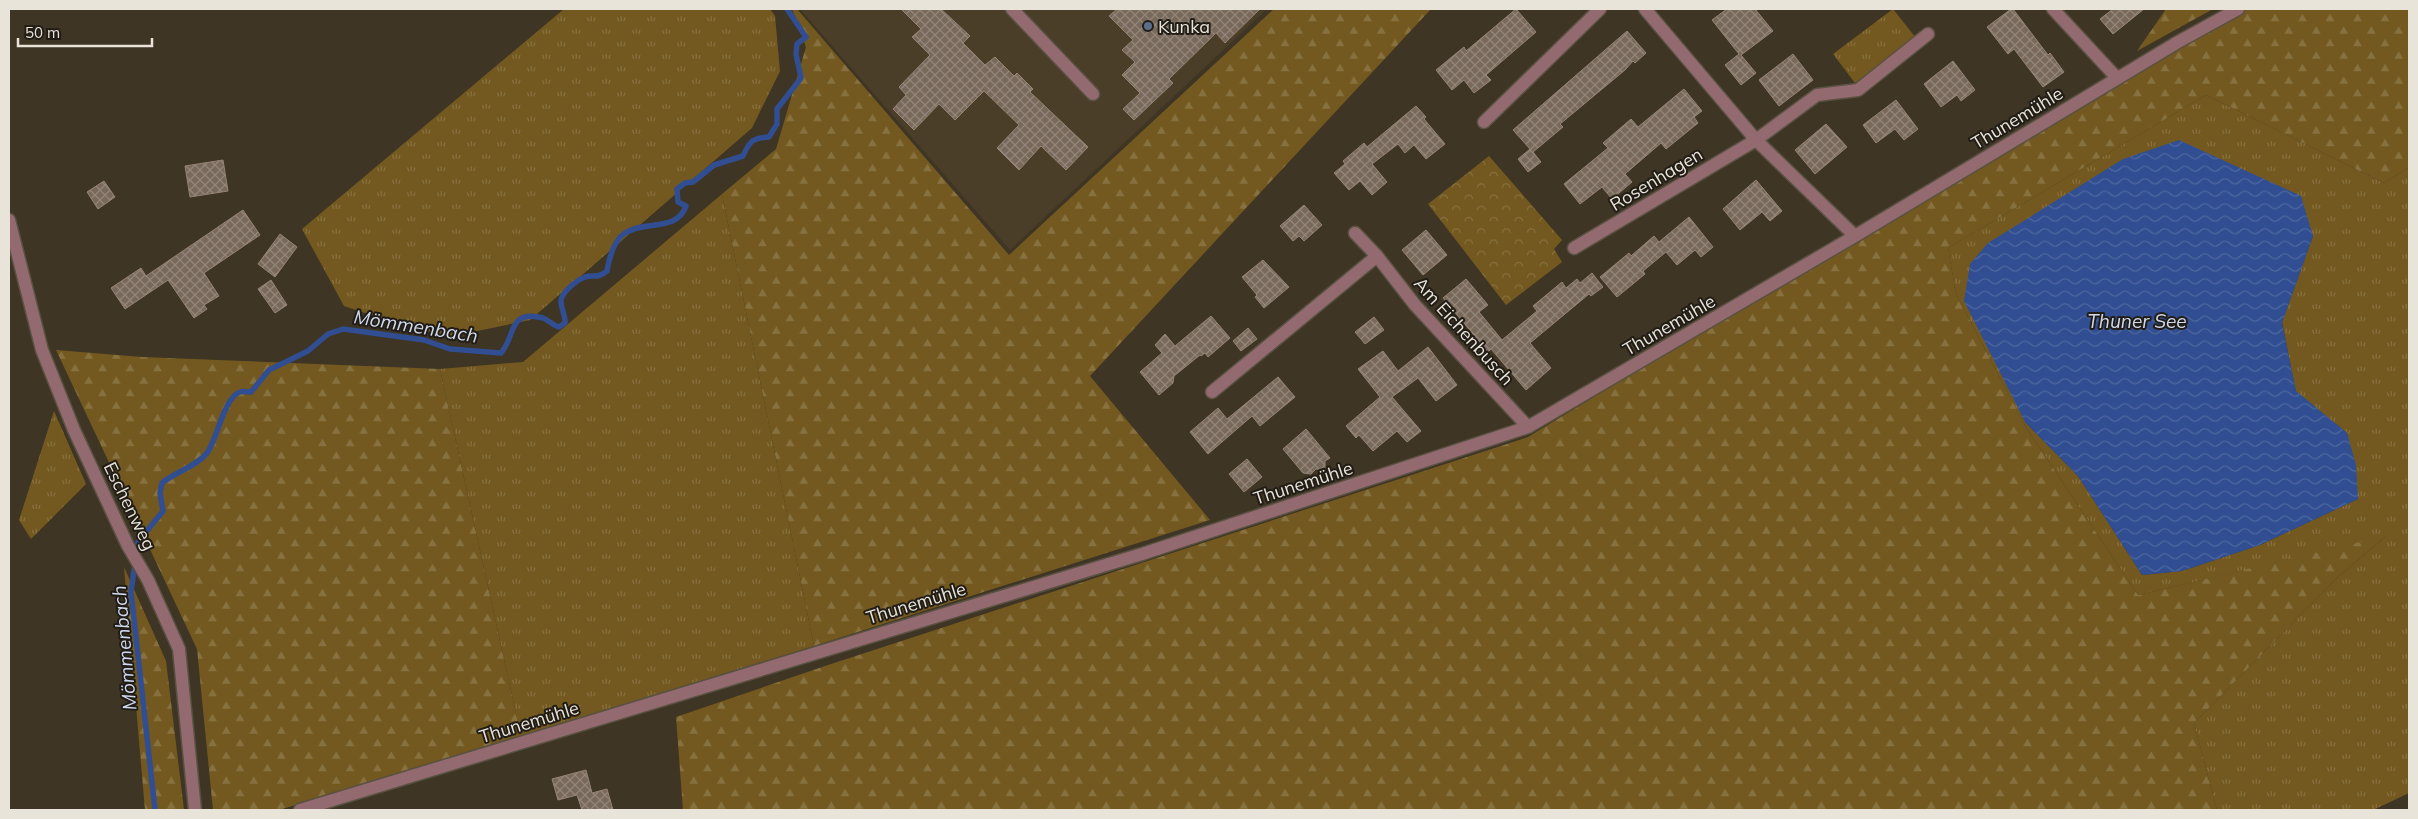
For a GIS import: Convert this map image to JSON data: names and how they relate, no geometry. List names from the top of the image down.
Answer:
{
  "streets": {
    "street": [
      "Thunemühle",
      "Rosenhagen",
      "Am Eichenbusch",
      "Eschenweg"
    ]
  },
  "crossings": [
    ["Thunemühle", "Am Eichenbusch"]
  ],
  "water": ["Thuner See", "Mömmenbach"],
  "places": ["Kunka"],
  "scale_bar": "50 m"
}
